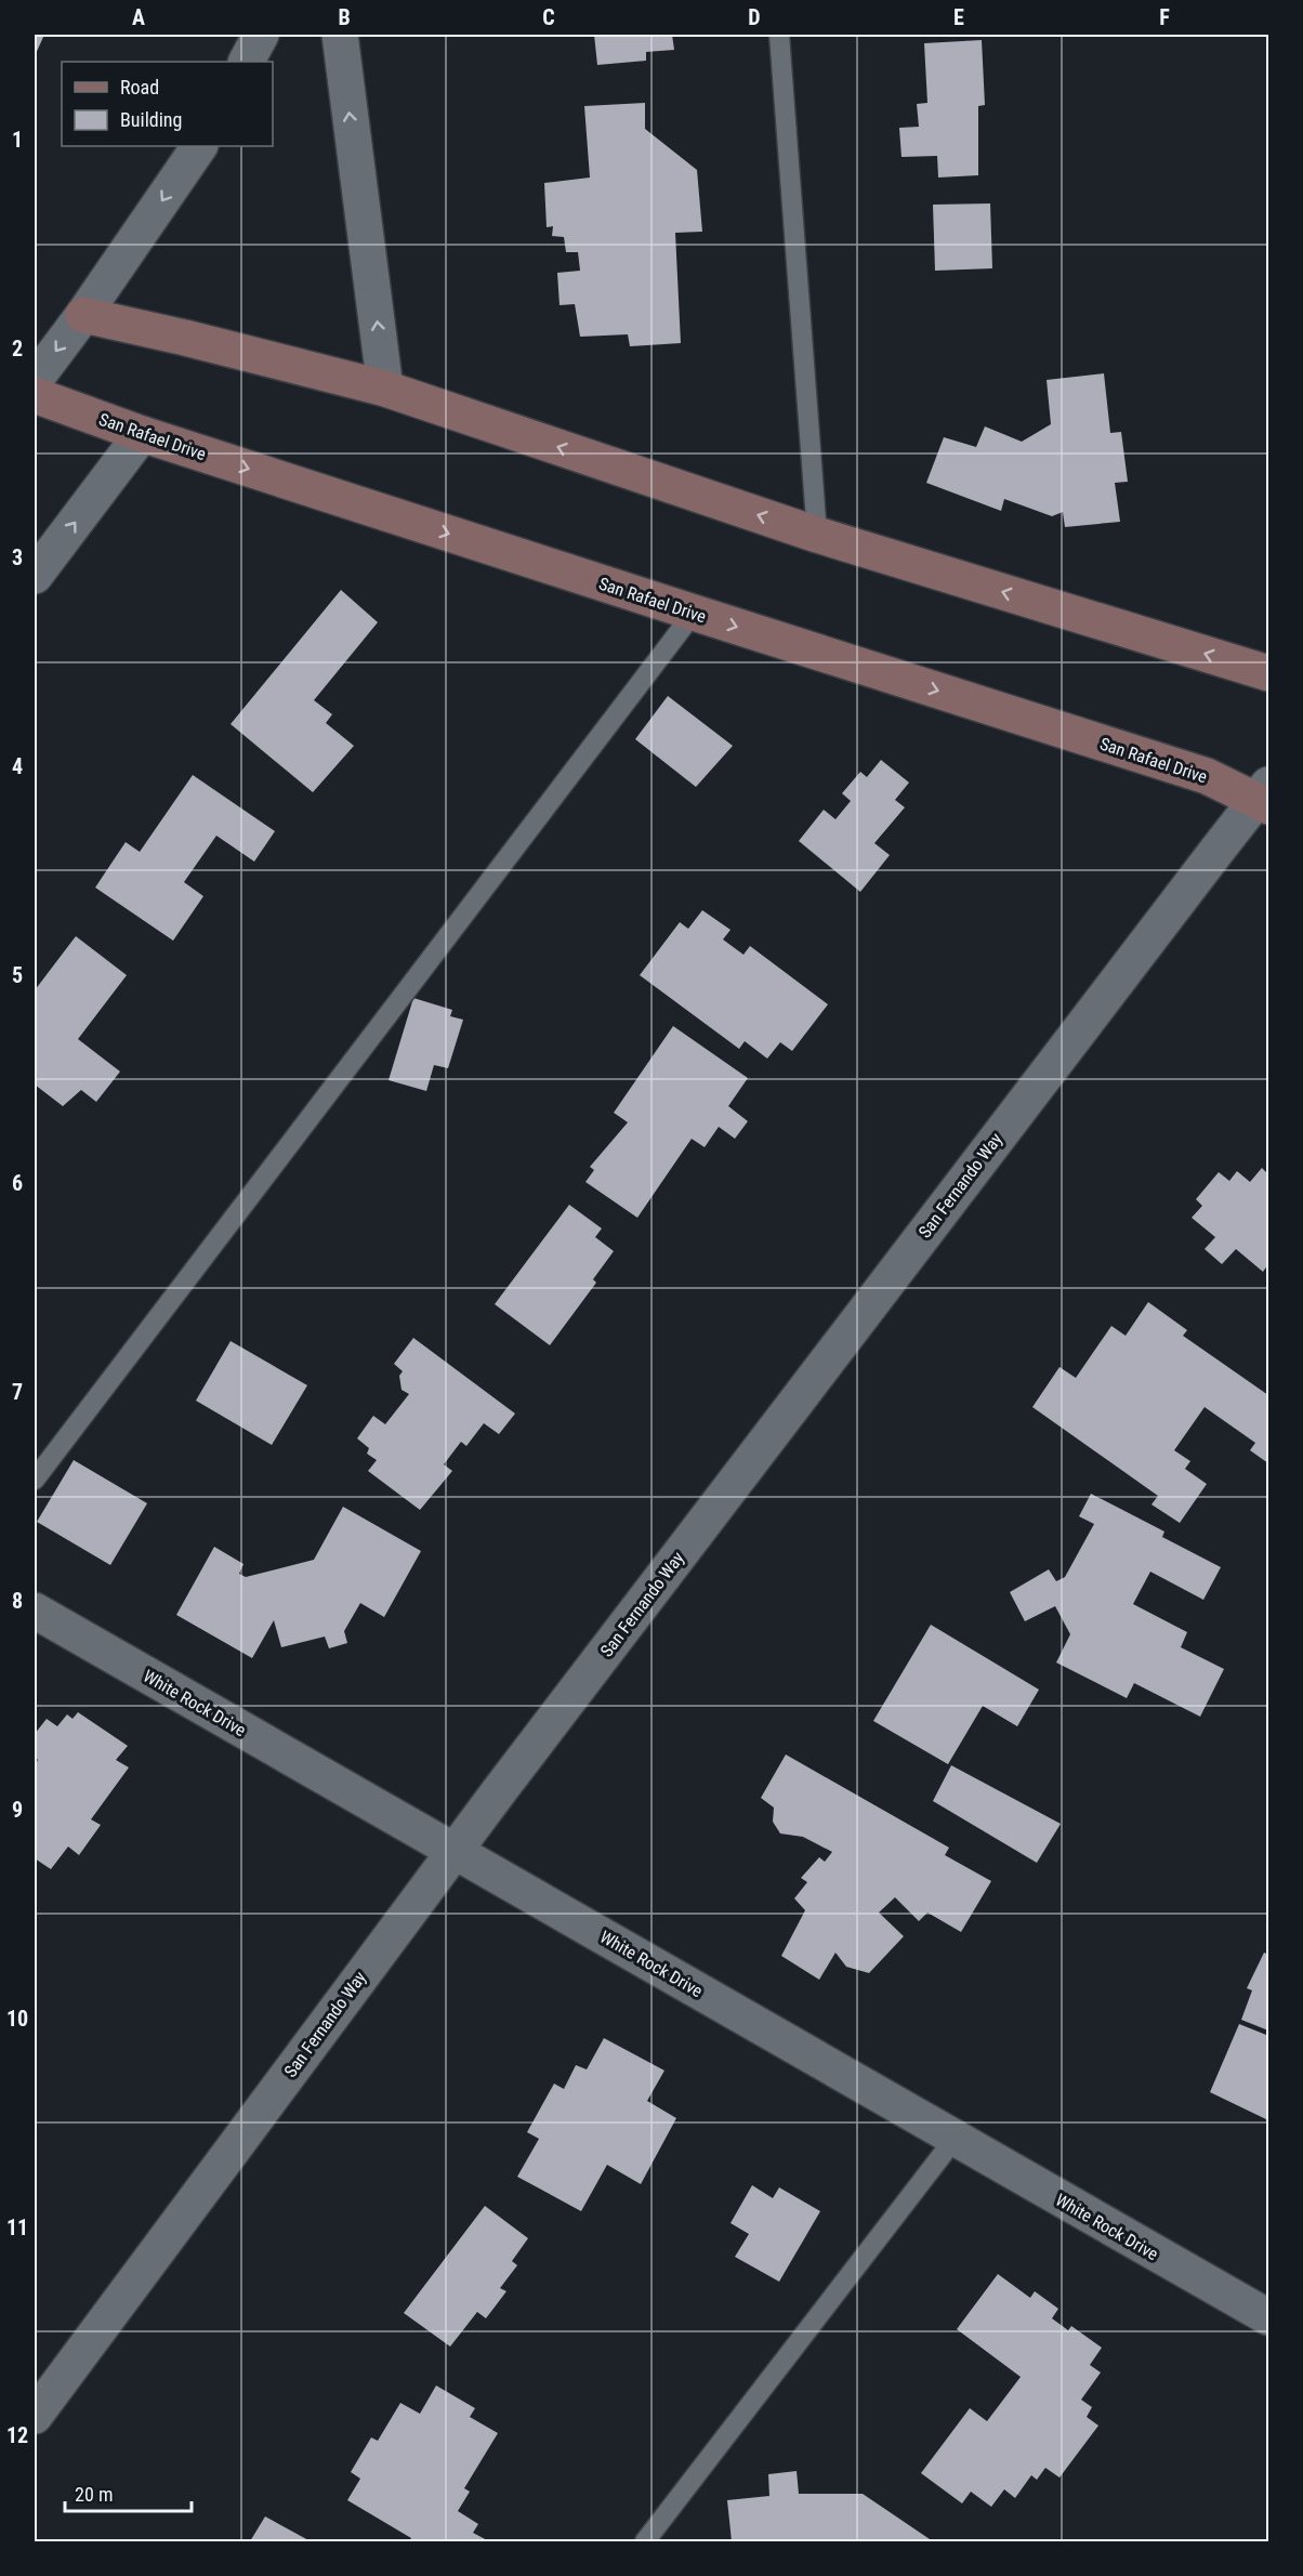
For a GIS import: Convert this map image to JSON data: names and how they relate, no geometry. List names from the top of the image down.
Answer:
{
  "streets": {
    "street": ["San Rafael Drive", "San Fernando Way", "White Rock Drive"]
  },
  "crossings": [
    ["San Rafael Drive", "San Fernando Way"],
    ["San Fernando Way", "White Rock Drive"]
  ],
  "legend": ["Road", "Building"],
  "scale_bar": "20 m",
  "grid": {
    "columns": [
      "A",
      "B",
      "C",
      "D",
      "E",
      "F"
    ],
    "rows": [
      "1",
      "2",
      "3",
      "4",
      "5",
      "6",
      "7",
      "8",
      "9",
      "10",
      "11",
      "12"
    ]
  }
}
